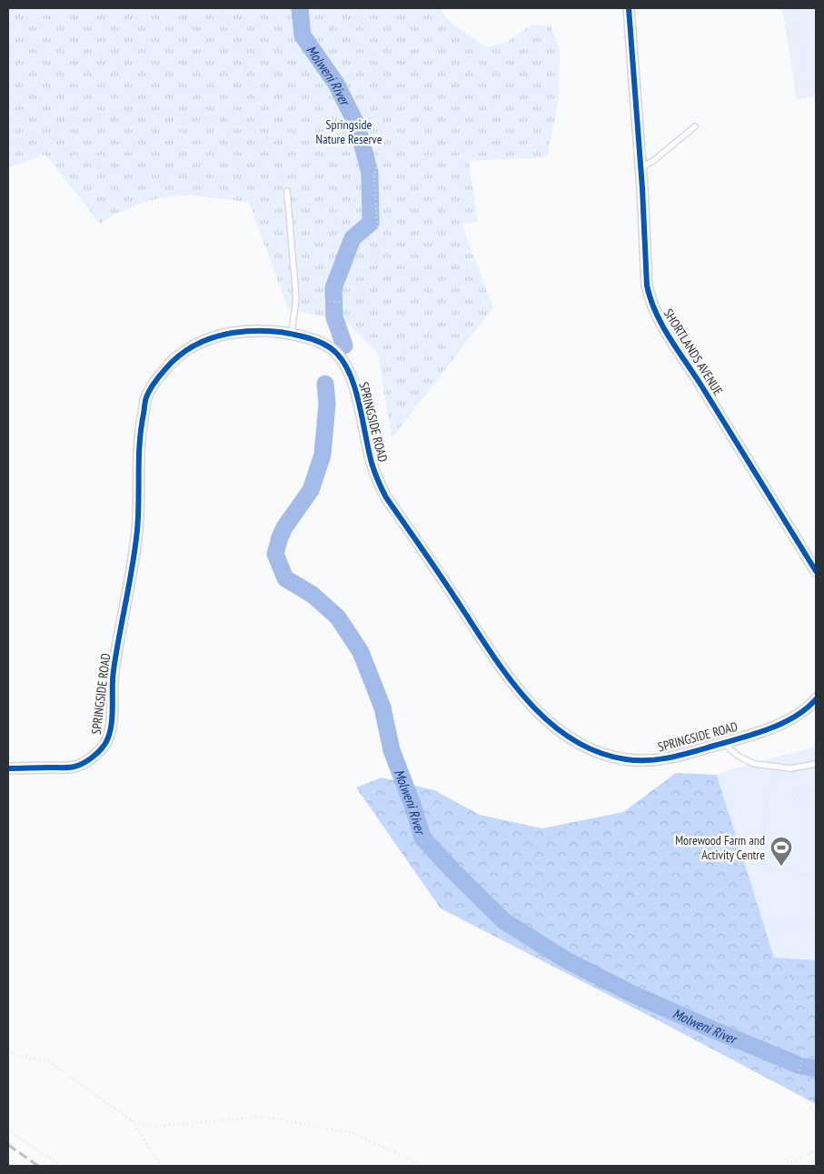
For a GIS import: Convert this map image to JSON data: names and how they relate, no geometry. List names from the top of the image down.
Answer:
{
  "streets": {
    "street": ["SHORTLANDS AVENUE", "SPRINGSIDE ROAD"]
  },
  "water": ["Molweni River"],
  "parks": ["Springside Nature Reserve"],
  "places": {
    "sports": ["Morewood Farm and Activity Centre"]
  }
}
